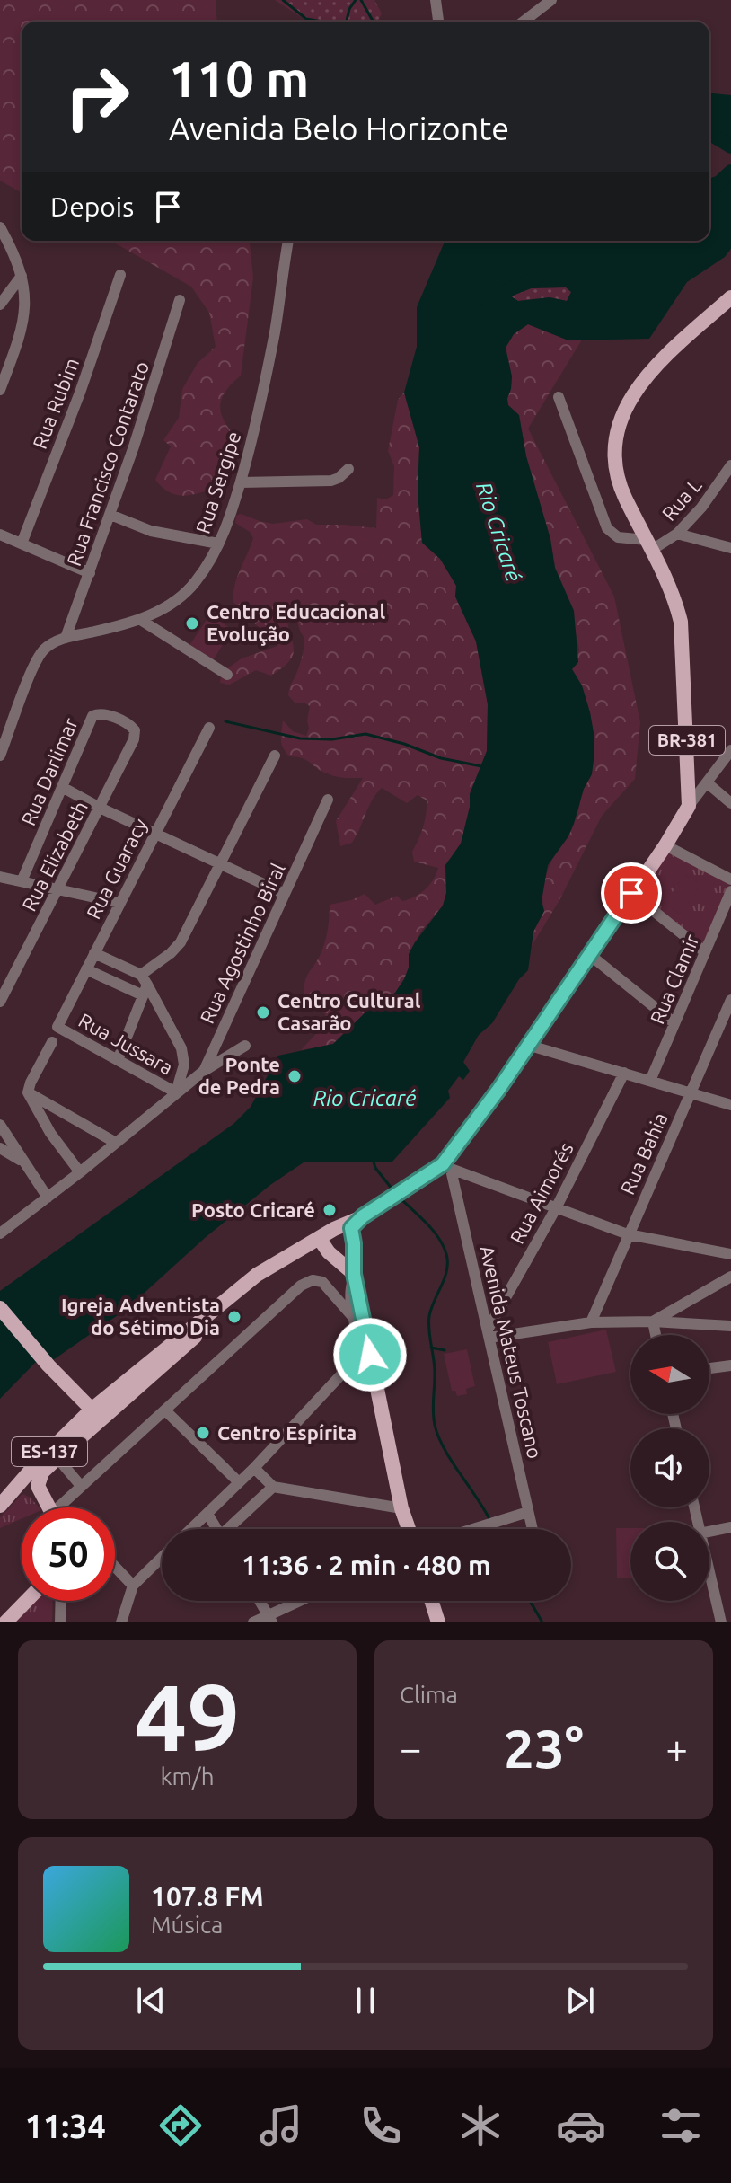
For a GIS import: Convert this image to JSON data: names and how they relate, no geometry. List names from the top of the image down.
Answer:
{
  "streets": {
    "main road": ["BR-381", "ES-137"],
    "street": [
      "Rua Rubim",
      "Rua Francisco Contarato",
      "Rua Sergipe",
      "Rua L",
      "Rua Darlimar",
      "Rua Elizabeth",
      "Rua Guaracy",
      "Rua Agostinho Biral",
      "Rua Clamir",
      "Rua Jussara",
      "Rua Bahia",
      "Rua Aimorés",
      "Avenida Mateus Toscano"
    ]
  },
  "crossings": [
    ["Rua Francisco Contarato", "Rua Sergipe"],
    ["Rua L", "BR-381"],
    ["Rua Darlimar", "Rua Elizabeth"],
    ["Rua Guaracy", "Rua Jussara"],
    ["Rua Agostinho Biral", "Rua Jussara"],
    ["Rua Aimorés", "Avenida Mateus Toscano"]
  ],
  "water": ["Rio Cricaré"],
  "places": [
    "Centro Educacional Evolução",
    "Centro Cultural Casarão",
    "Ponte de Pedra",
    "Posto Cricaré",
    "Igreja Adventista do Sétimo Dia",
    "Centro Espírita"
  ],
  "north": "left",
  "page": {
    "turn": ["110 m", "Avenida Belo Horizonte"],
    "then": "Depois",
    "limit": "50",
    "trip": "11:36 · 2 min · 480 m",
    "tile": [
      ["49", "km/h"],
      "Clima"
    ],
    "heat": ["−", "23°", "+"],
    "song": ["107.8 FM", "Música"],
    "tabs": "11:34"
  }
}
